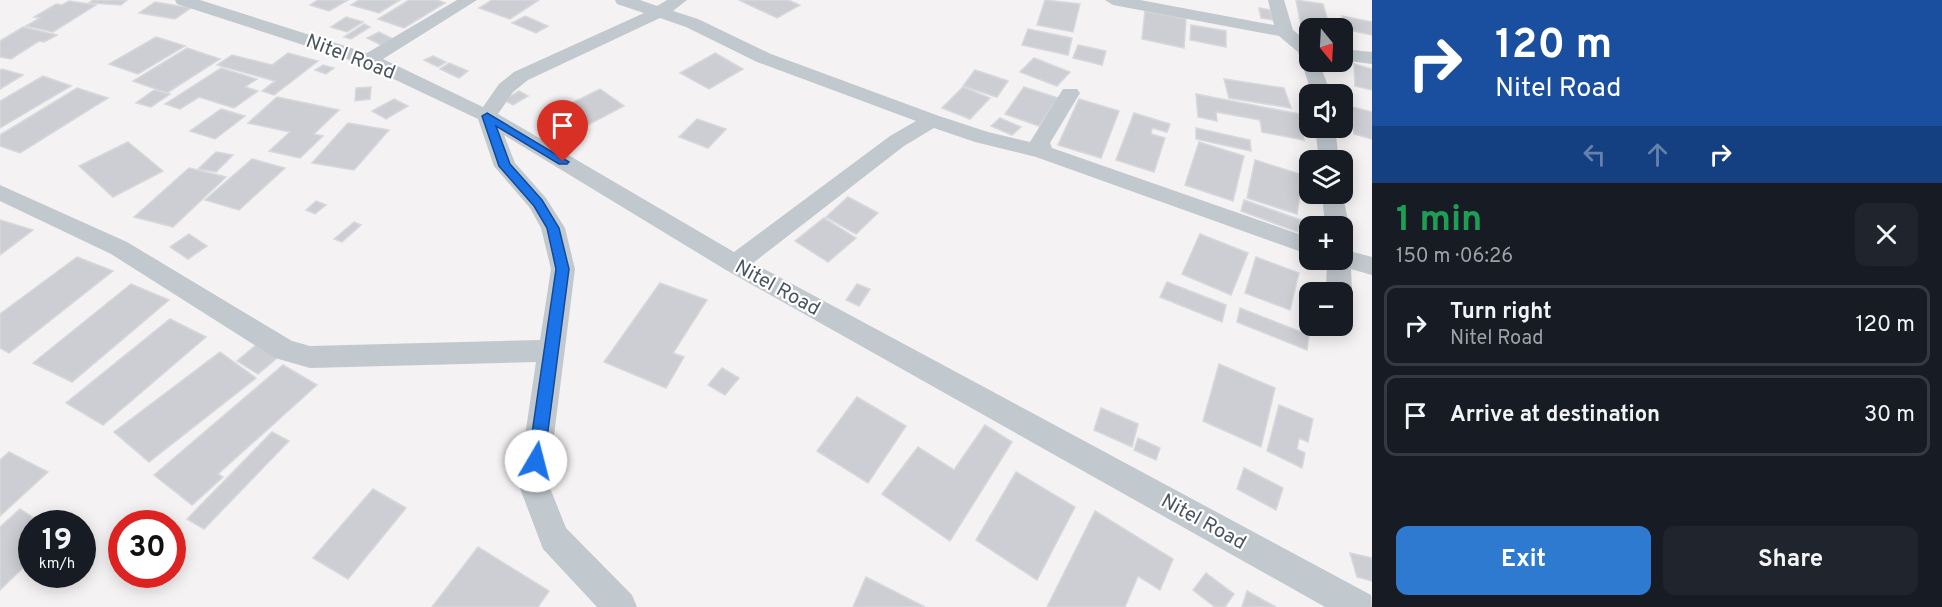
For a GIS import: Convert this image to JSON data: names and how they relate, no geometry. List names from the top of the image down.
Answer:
{
  "streets": {
    "street": ["Nitel Road"]
  },
  "north": "bottom",
  "page": {
    "turn": ["120 m", "Nitel Road"],
    "map_buttons": ["+", "−"],
    "heading": ["1 min", "150 m · 06:26"],
    "list": [
      {
        "name": "Turn right",
        "note": "Nitel Road",
        "value": "120 m"
      },
      {
        "name": "Arrive at destination",
        "value": "30 m"
      }
    ],
    "speed": "19 km/h",
    "limit": "30",
    "buttons": ["Exit", "Share"]
  }
}
